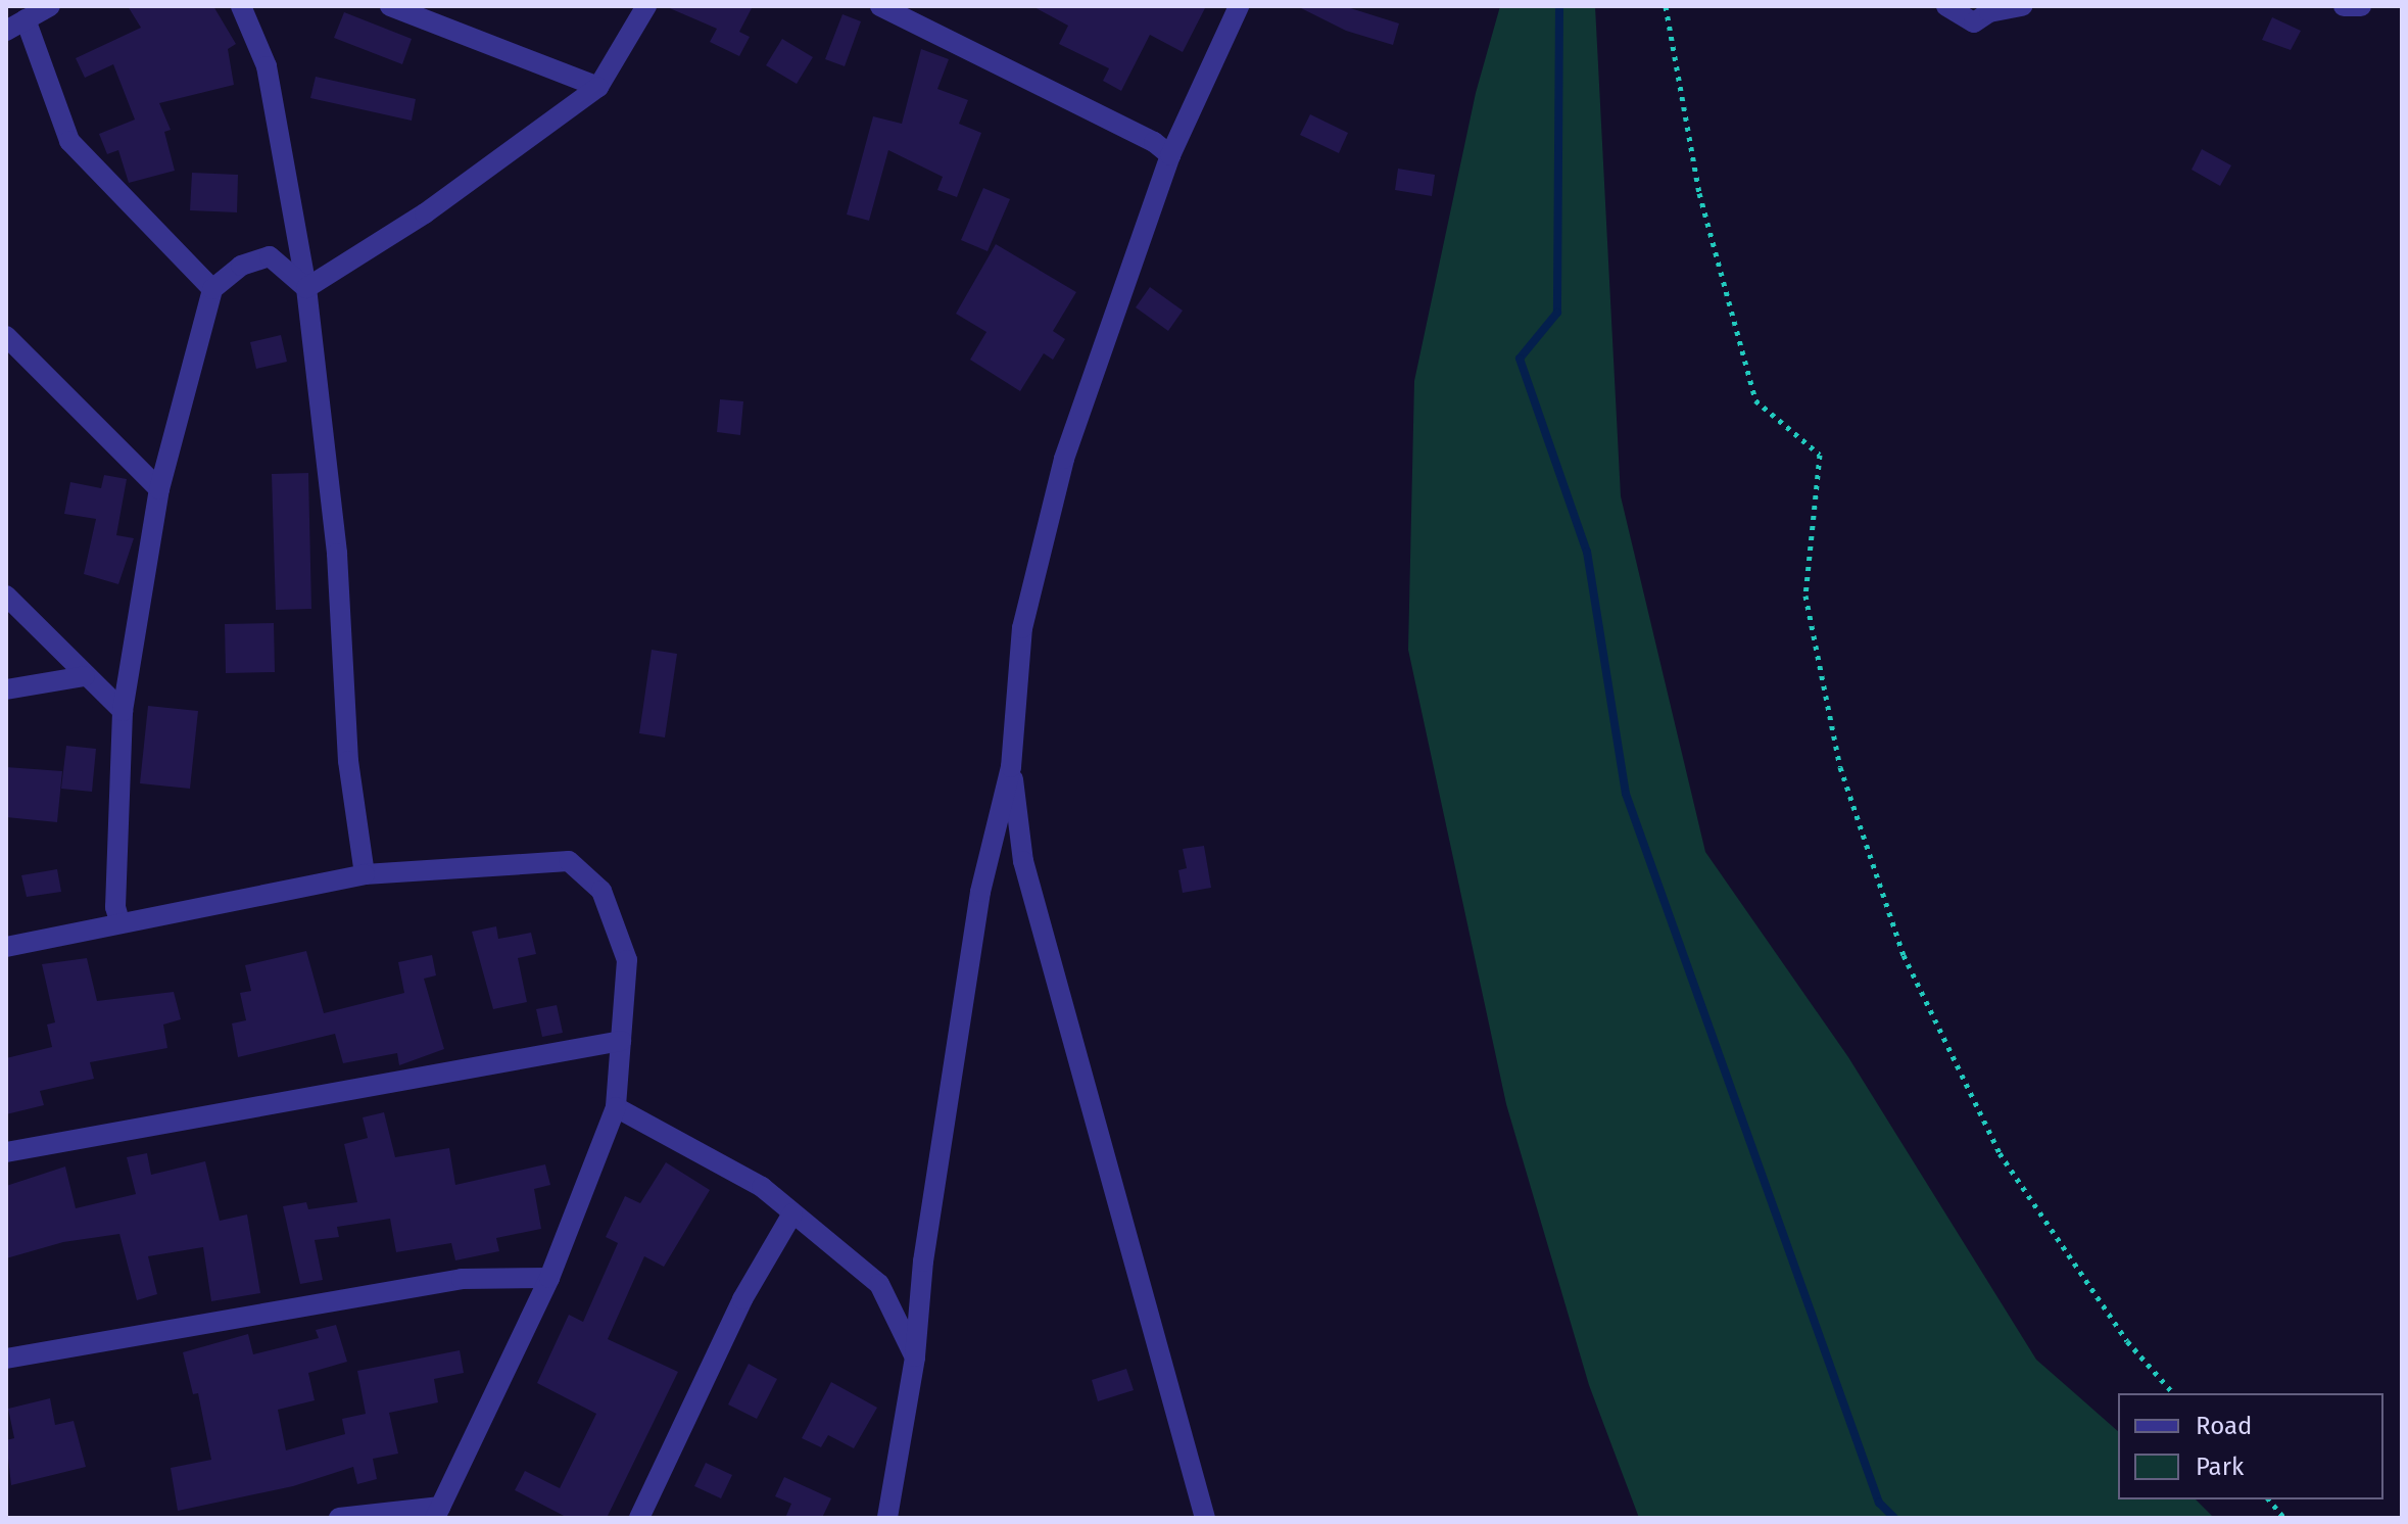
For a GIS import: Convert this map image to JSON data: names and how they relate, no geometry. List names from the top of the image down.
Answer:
{
  "legend": ["Road", "Park"]
}
